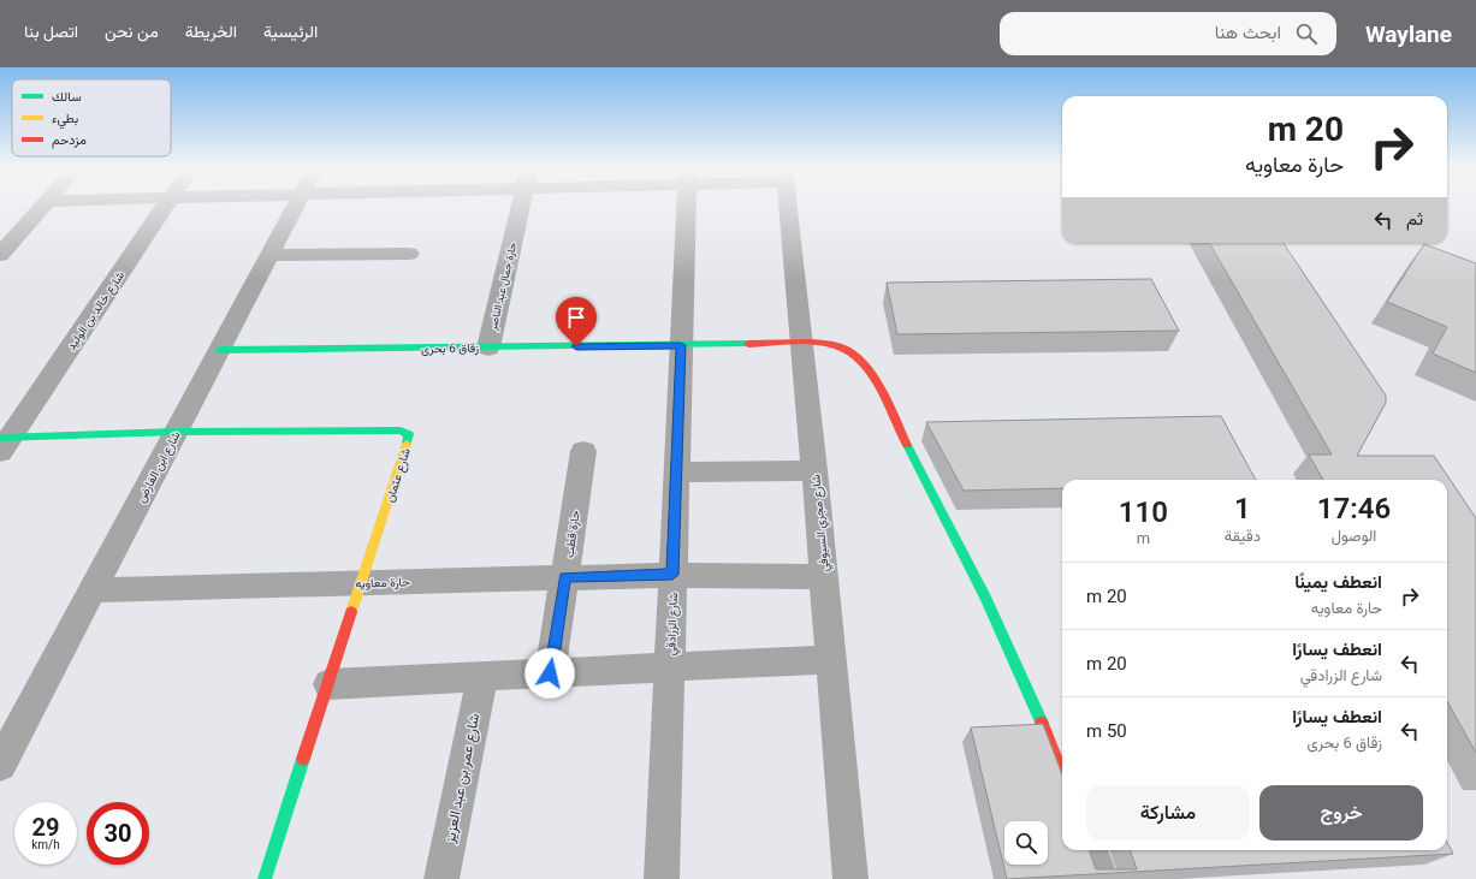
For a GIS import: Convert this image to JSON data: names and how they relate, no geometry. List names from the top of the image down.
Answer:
{
  "streets": {
    "street": [
      "حارة جمال عبد الناصر",
      "شارع خالد بن الوليد",
      "زقاق 6 بحرى",
      "شارع ابن الفارض",
      "شارع عثمان",
      "شارع مجري السيوفي",
      "حارة قطب",
      "حارة معاويه",
      "شارع الزرادقي",
      "شارع عمر بن عبد العزيز"
    ]
  },
  "crossings": [
    ["حارة جمال عبد الناصر", "زقاق 6 بحرى"],
    ["شارع خالد بن الوليد", "شارع عثمان"],
    ["زقاق 6 بحرى", "شارع ابن الفارض"],
    ["زقاق 6 بحرى", "شارع مجري السيوفي"],
    ["زقاق 6 بحرى", "شارع الزرادقي"],
    ["شارع ابن الفارض", "شارع عثمان"],
    ["شارع ابن الفارض", "حارة معاويه"],
    ["شارع عثمان", "حارة معاويه"],
    ["شارع مجري السيوفي", "حارة معاويه"],
    ["حارة قطب", "حارة معاويه"],
    ["حارة معاويه", "شارع الزرادقي"]
  ],
  "legend": ["سالك", "بطيء", "مزدحم"],
  "page": {
    "header": "Waylane",
    "search": "ابحث هنا",
    "nav": [
      "الرئيسية",
      "الخريطة",
      "من نحن",
      "اتصل بنا"
    ],
    "turn": ["20 m", "حارة معاويه"],
    "then": "ثم",
    "eta": [
      "17:46",
      "الوصول",
      "1",
      "دقيقة",
      "110",
      "m"
    ],
    "list": [
      {
        "name": "انعطف يمينًا",
        "note": "حارة معاويه",
        "value": "20 m"
      },
      {
        "name": "انعطف يسارًا",
        "note": "شارع الزرادقي",
        "value": "20 m"
      },
      {
        "name": "انعطف يسارًا",
        "note": "زقاق 6 بحرى",
        "value": "50 m"
      }
    ],
    "buttons": ["خروج", "مشاركة"],
    "speed": "29 km/h",
    "limit": "30"
  }
}
